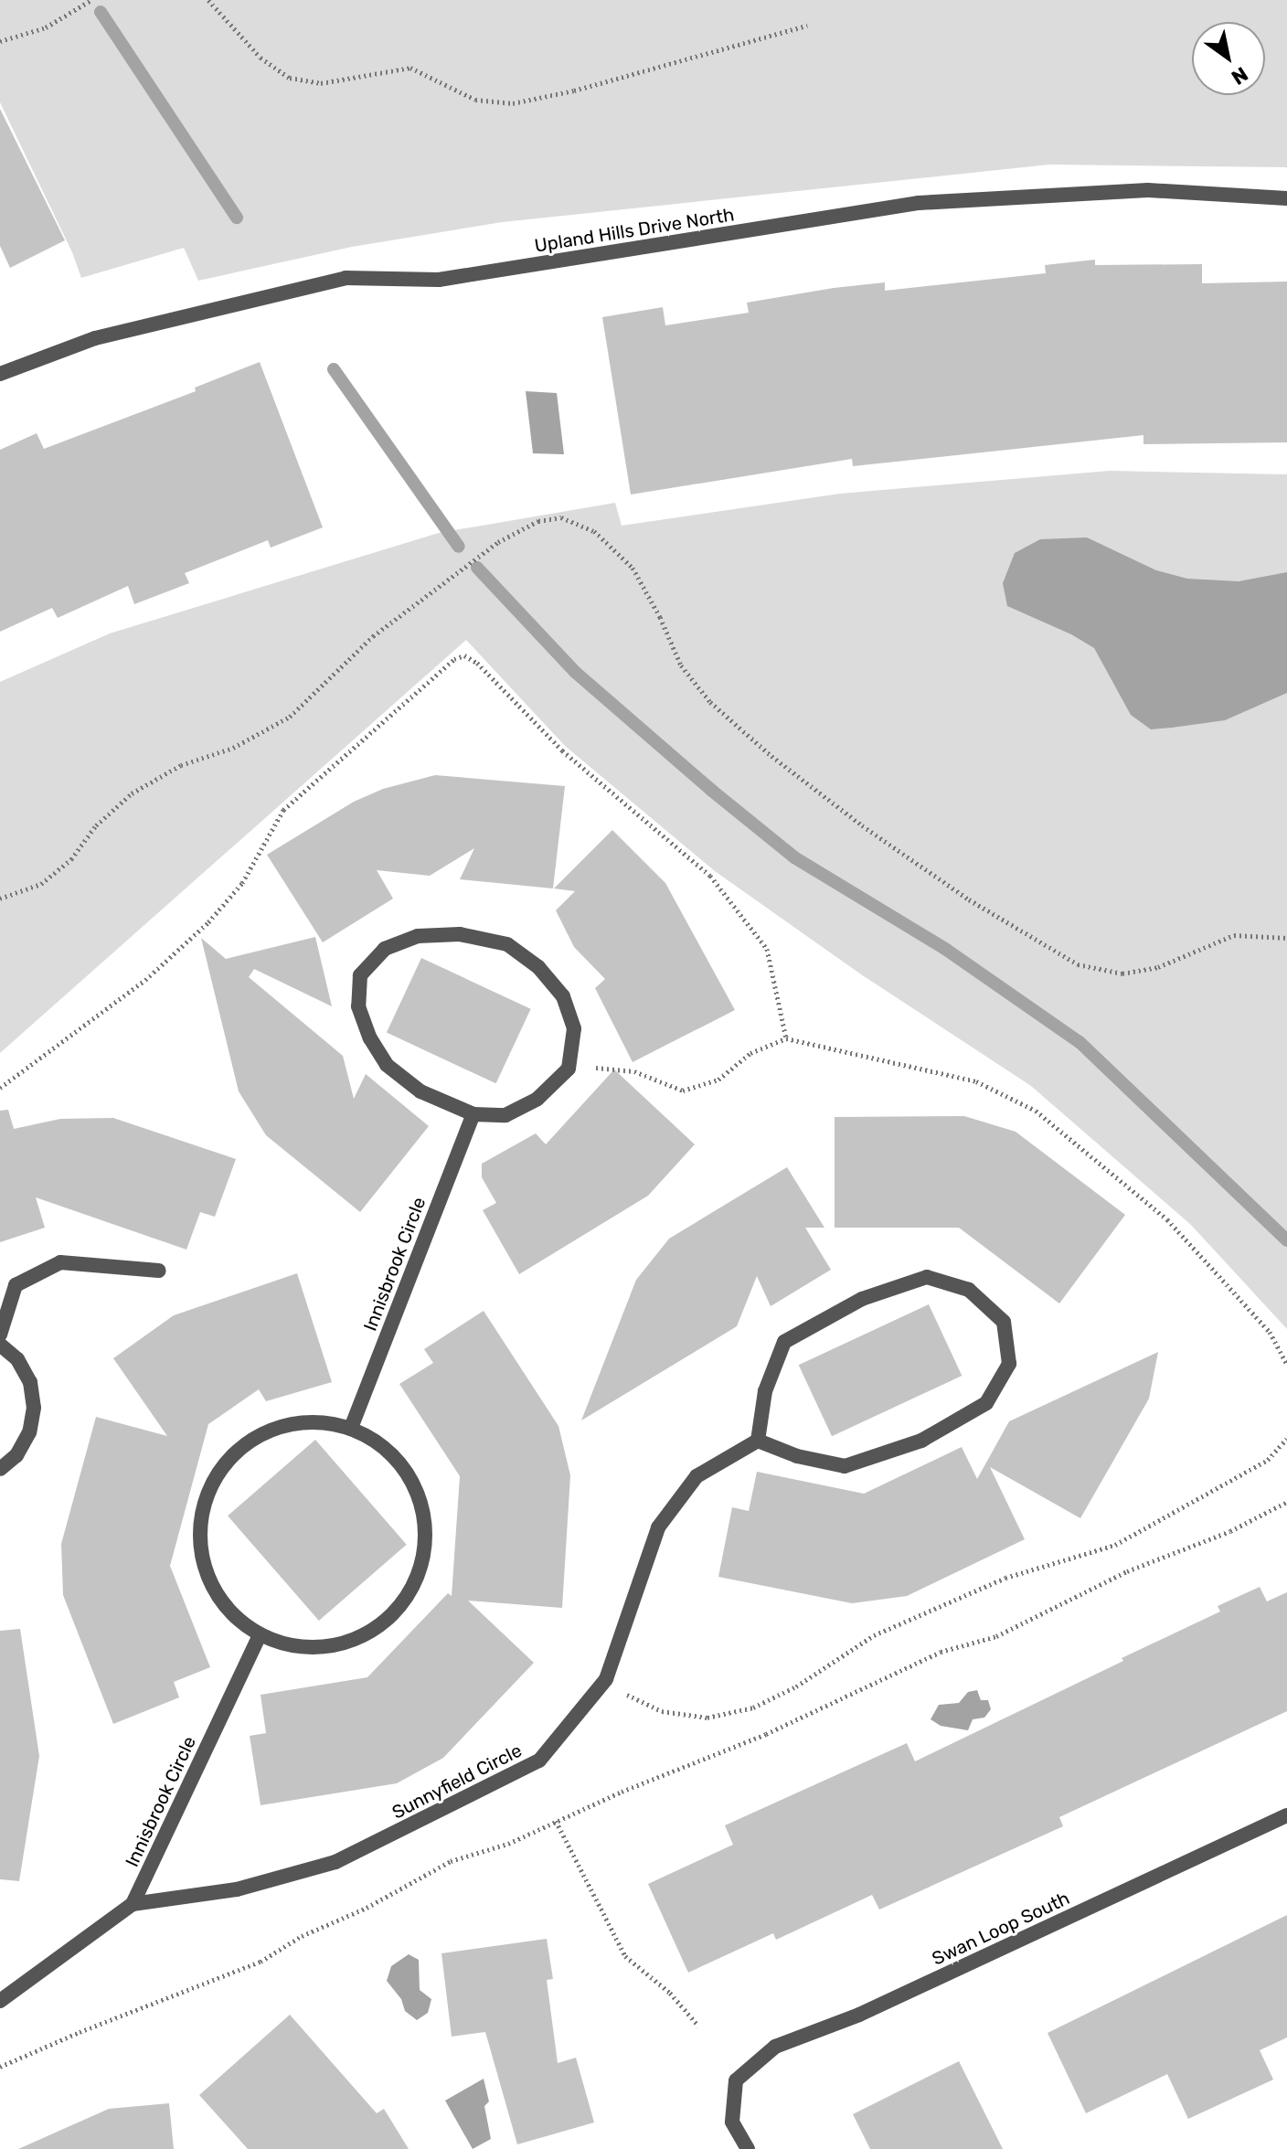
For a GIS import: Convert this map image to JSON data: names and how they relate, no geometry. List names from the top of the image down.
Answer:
{
  "streets": {
    "street": [
      "Upland Hills Drive North",
      "Innisbrook Circle",
      "Sunnyfield Circle",
      "Swan Loop South"
    ]
  },
  "crossings": [
    ["Innisbrook Circle", "Sunnyfield Circle"]
  ],
  "north": "bottom right"
}
